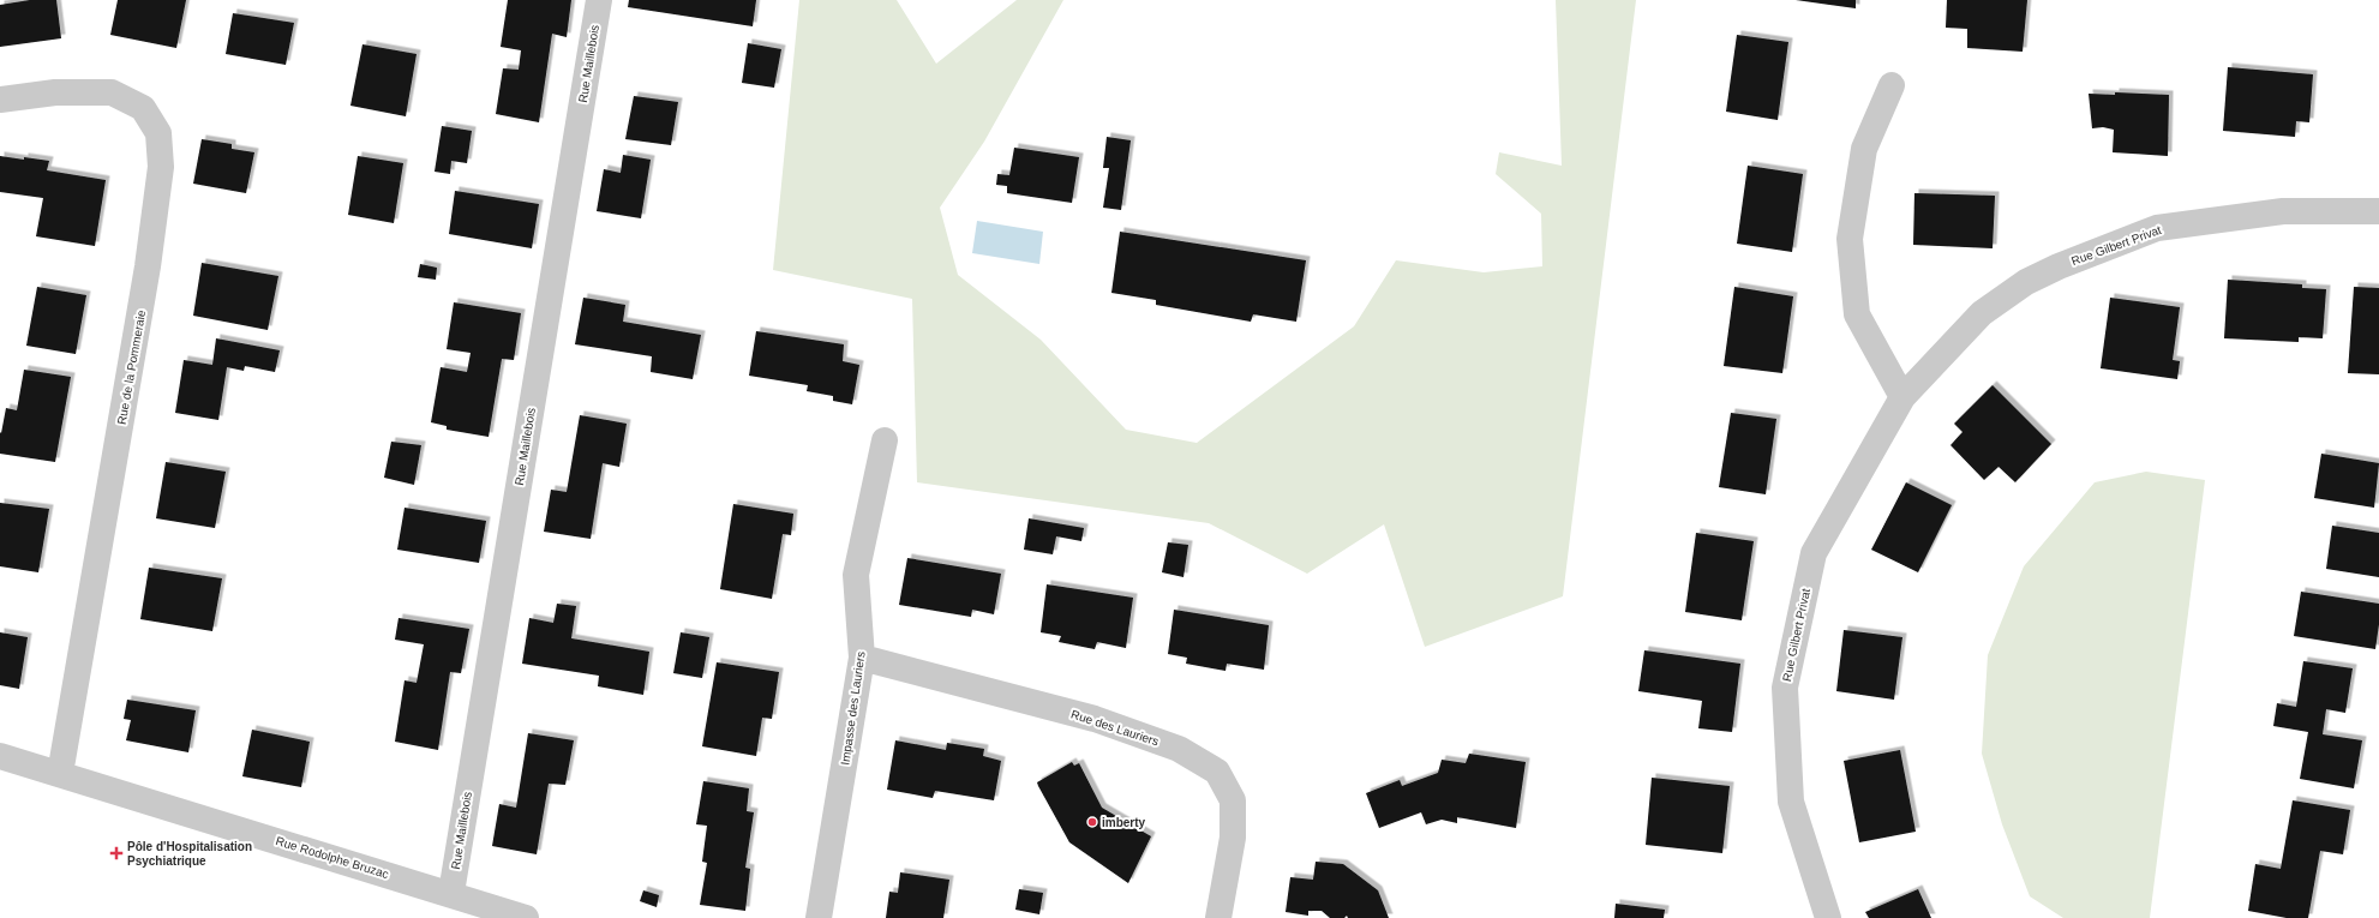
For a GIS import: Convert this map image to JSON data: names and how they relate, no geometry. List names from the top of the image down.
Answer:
{
  "streets": {
    "street": [
      "Rue Maillebois",
      "Rue Gilbert Privat",
      "Rue de la Pommeraie",
      "Impasse des Lauriers",
      "Rue des Lauriers",
      "Rue Rodolphe Bruzac"
    ]
  },
  "crossings": [
    ["Rue Maillebois", "Rue Rodolphe Bruzac"],
    ["Rue de la Pommeraie", "Rue Rodolphe Bruzac"],
    ["Impasse des Lauriers", "Rue des Lauriers"]
  ],
  "places": {
    "other": ["imberty"],
    "health": ["Pôle d'Hospitalisation Psychiatrique"]
  }
}
